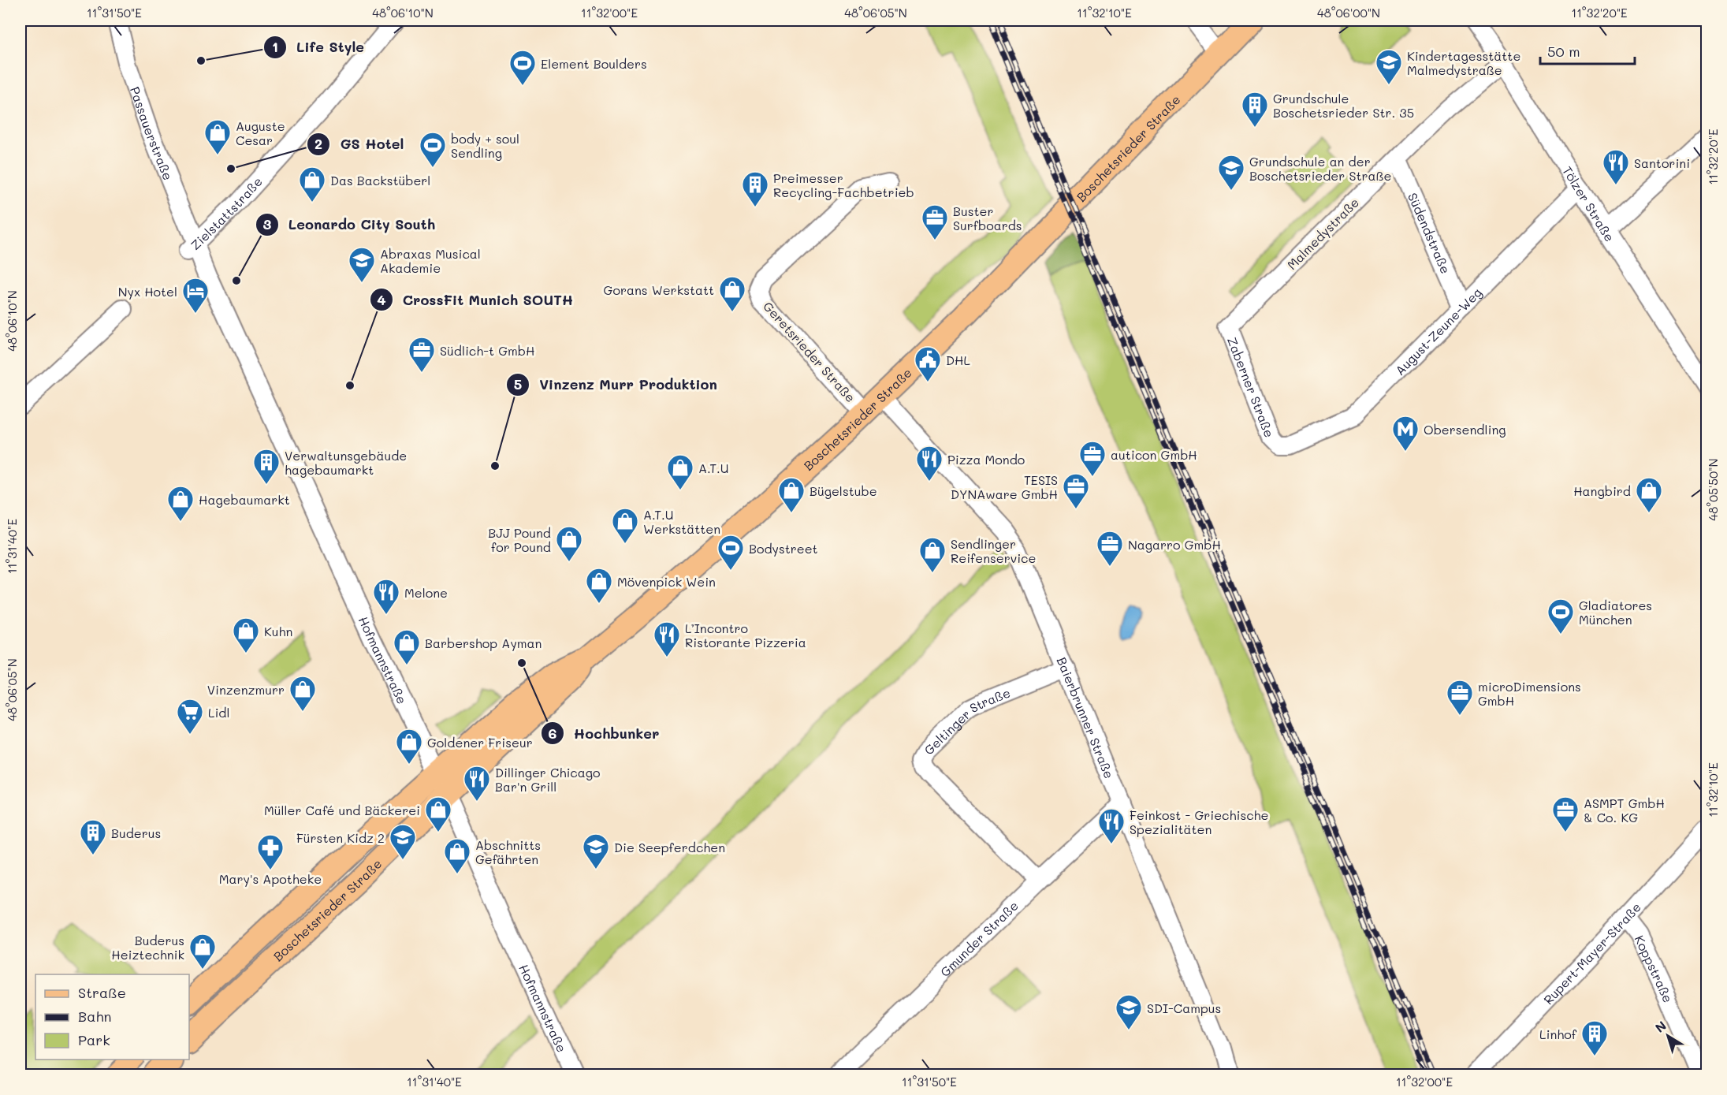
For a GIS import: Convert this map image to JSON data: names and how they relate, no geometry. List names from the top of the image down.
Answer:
{
  "streets": {
    "main road": ["Boschetsrieder Straße"],
    "street": [
      "Passauerstraße",
      "Tölzer Straße",
      "Zielstattstraße",
      "Malmedystraße",
      "Südendstraße",
      "August-Zeune-Weg",
      "Geretsrieder Straße",
      "Zaberner Straße",
      "Hofmannstraße",
      "Baierbrunner Straße",
      "Geltinger Straße",
      "Gmunder Straße",
      "Rupert-Mayer-Straße",
      "Koppstraße"
    ]
  },
  "crossings": [
    ["Passauerstraße", "Zielstattstraße"],
    ["Passauerstraße", "Hofmannstraße"],
    ["Boschetsrieder Straße", "Geretsrieder Straße"],
    ["Boschetsrieder Straße", "Hofmannstraße"],
    ["Boschetsrieder Straße", "Baierbrunner Straße"],
    ["Tölzer Straße", "Malmedystraße"],
    ["Tölzer Straße", "August-Zeune-Weg"],
    ["Zielstattstraße", "Hofmannstraße"],
    ["Malmedystraße", "Südendstraße"],
    ["Malmedystraße", "Zaberner Straße"],
    ["Südendstraße", "August-Zeune-Weg"],
    ["August-Zeune-Weg", "Zaberner Straße"],
    ["Baierbrunner Straße", "Geltinger Straße"],
    ["Baierbrunner Straße", "Gmunder Straße"],
    ["Geltinger Straße", "Gmunder Straße"],
    ["Rupert-Mayer-Straße", "Koppstraße"]
  ],
  "places": {
    "other": [
      "Life Style",
      "GS Hotel",
      "Leonardo City South",
      "CrossFit Munich SOUTH",
      "Vinzenz Murr Produktion",
      "Hochbunker"
    ],
    "school or university": [
      "Kindertagesstätte Malmedystraße",
      "Grundschule an der Boschetsrieder Straße",
      "Abraxas Musical Akademie",
      "Fürsten Kidz 2",
      "Die Seepferdchen",
      "SDI-Campus"
    ],
    "sports": [
      "Element Boulders",
      "body + soul Sendling",
      "Bodystreet",
      "Gladiatores München"
    ],
    "building": [
      "Grundschule Boschetsrieder Str. 35",
      "Preimesser Recycling-Fachbetrieb",
      "Verwaltunsgebäude hagebaumarkt",
      "Buderus",
      "Linhof"
    ],
    "shop": [
      "Auguste Cesar",
      "Das Backstüberl",
      "Gorans Werkstatt",
      "A.T.U",
      "Bügelstube",
      "Hangbird",
      "Hagebaumarkt",
      "A.T.U Werkstätten",
      "BJJ Pound for Pound",
      "Sendlinger Reifenservice",
      "Mövenpick Wein",
      "Kuhn",
      "Barbershop Ayman",
      "Vinzenzmurr",
      "Goldener Friseur",
      "Müller Café und Bäckerei",
      "Abschnitts Gefährten",
      "Buderus Heiztechnik"
    ],
    "restaurant": [
      "Santorini",
      "Pizza Mondo",
      "Melone",
      "L’Incontro Ristorante Pizzeria",
      "Dillinger Chicago Bar'n Grill",
      "Feinkost - Griechische Spezialitäten"
    ],
    "office": [
      "Buster Surfboards",
      "Südlich-t GmbH",
      "auticon GmbH",
      "TESIS DYNAware GmbH",
      "Nagarro GmbH",
      "microDimensions GmbH",
      "ASMPT GmbH & Co. KG"
    ],
    "hotel": ["Nyx Hotel"],
    "public building": ["DHL"],
    "metro station": ["Obersendling"],
    "supermarket": ["Lidl"],
    "pharmacy": ["Mary's Apotheke"]
  },
  "legend": ["Straße", "Bahn", "Park"],
  "scale_bar": "50 m",
  "north": "top left",
  "coordinates": [
    "11°31'50\"E",
    "48°06'10\"N",
    "11°32'00\"E",
    "48°06'05\"N",
    "11°32'10\"E",
    "48°06'00\"N",
    "11°32'20\"E",
    "48°05'50\"N",
    "11°31'40\"E"
  ]
}
